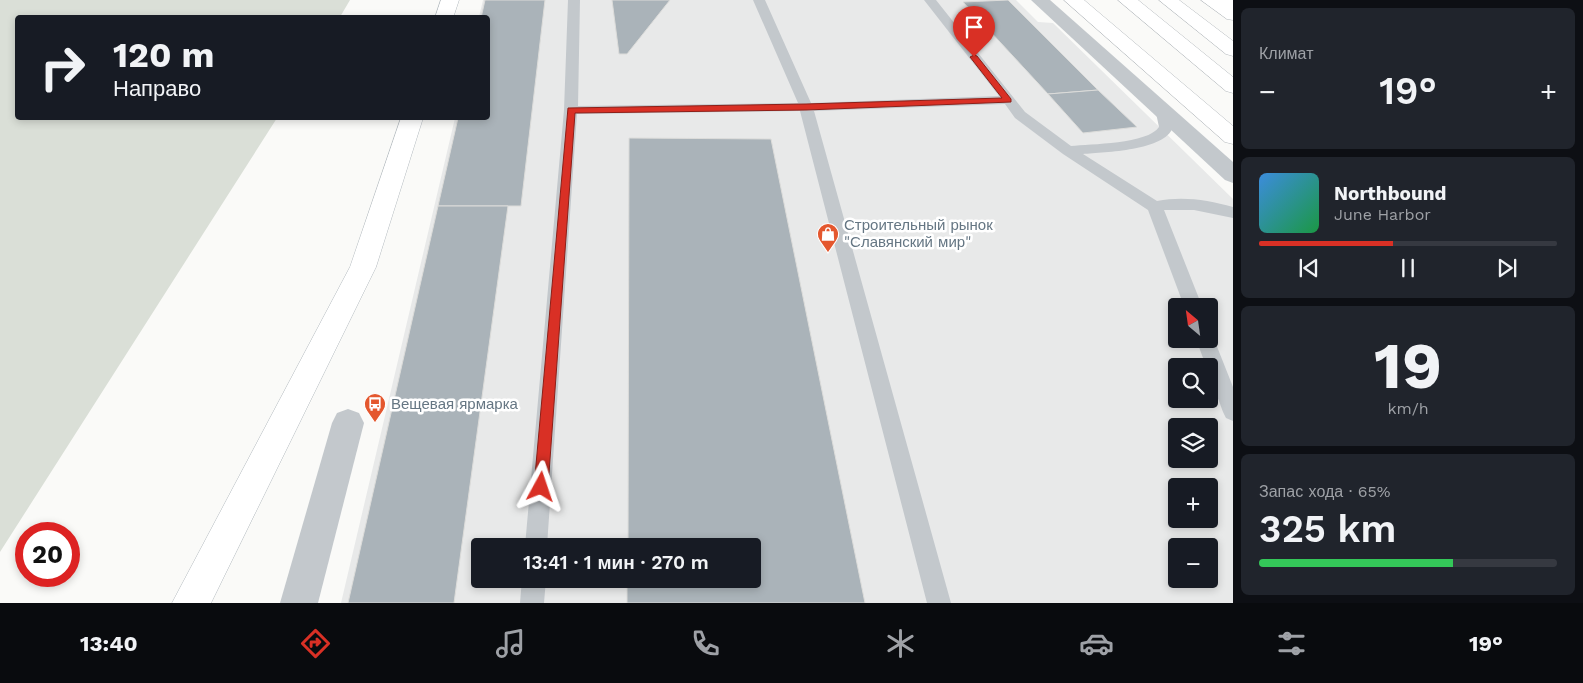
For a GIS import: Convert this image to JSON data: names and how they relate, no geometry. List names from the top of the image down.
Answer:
{
  "places": {
    "shop": ["Строительный рынок \"Славянский мир\""],
    "bus stop": ["Вещевая ярмарка"]
  },
  "north": "top left",
  "page": {
    "tile": [
      "Климат",
      ["19", "km/h"],
      ["Запас хода · 65%", "325 km"]
    ],
    "turn": ["120 m", "Направо"],
    "heat": ["−", "19°", "+"],
    "song": ["Northbound", "June Harbor"],
    "map_buttons": ["+", "−"],
    "limit": "20",
    "trip": "13:41 · 1 мин · 270 m",
    "tabs": ["13:40", "19°"]
  }
}
